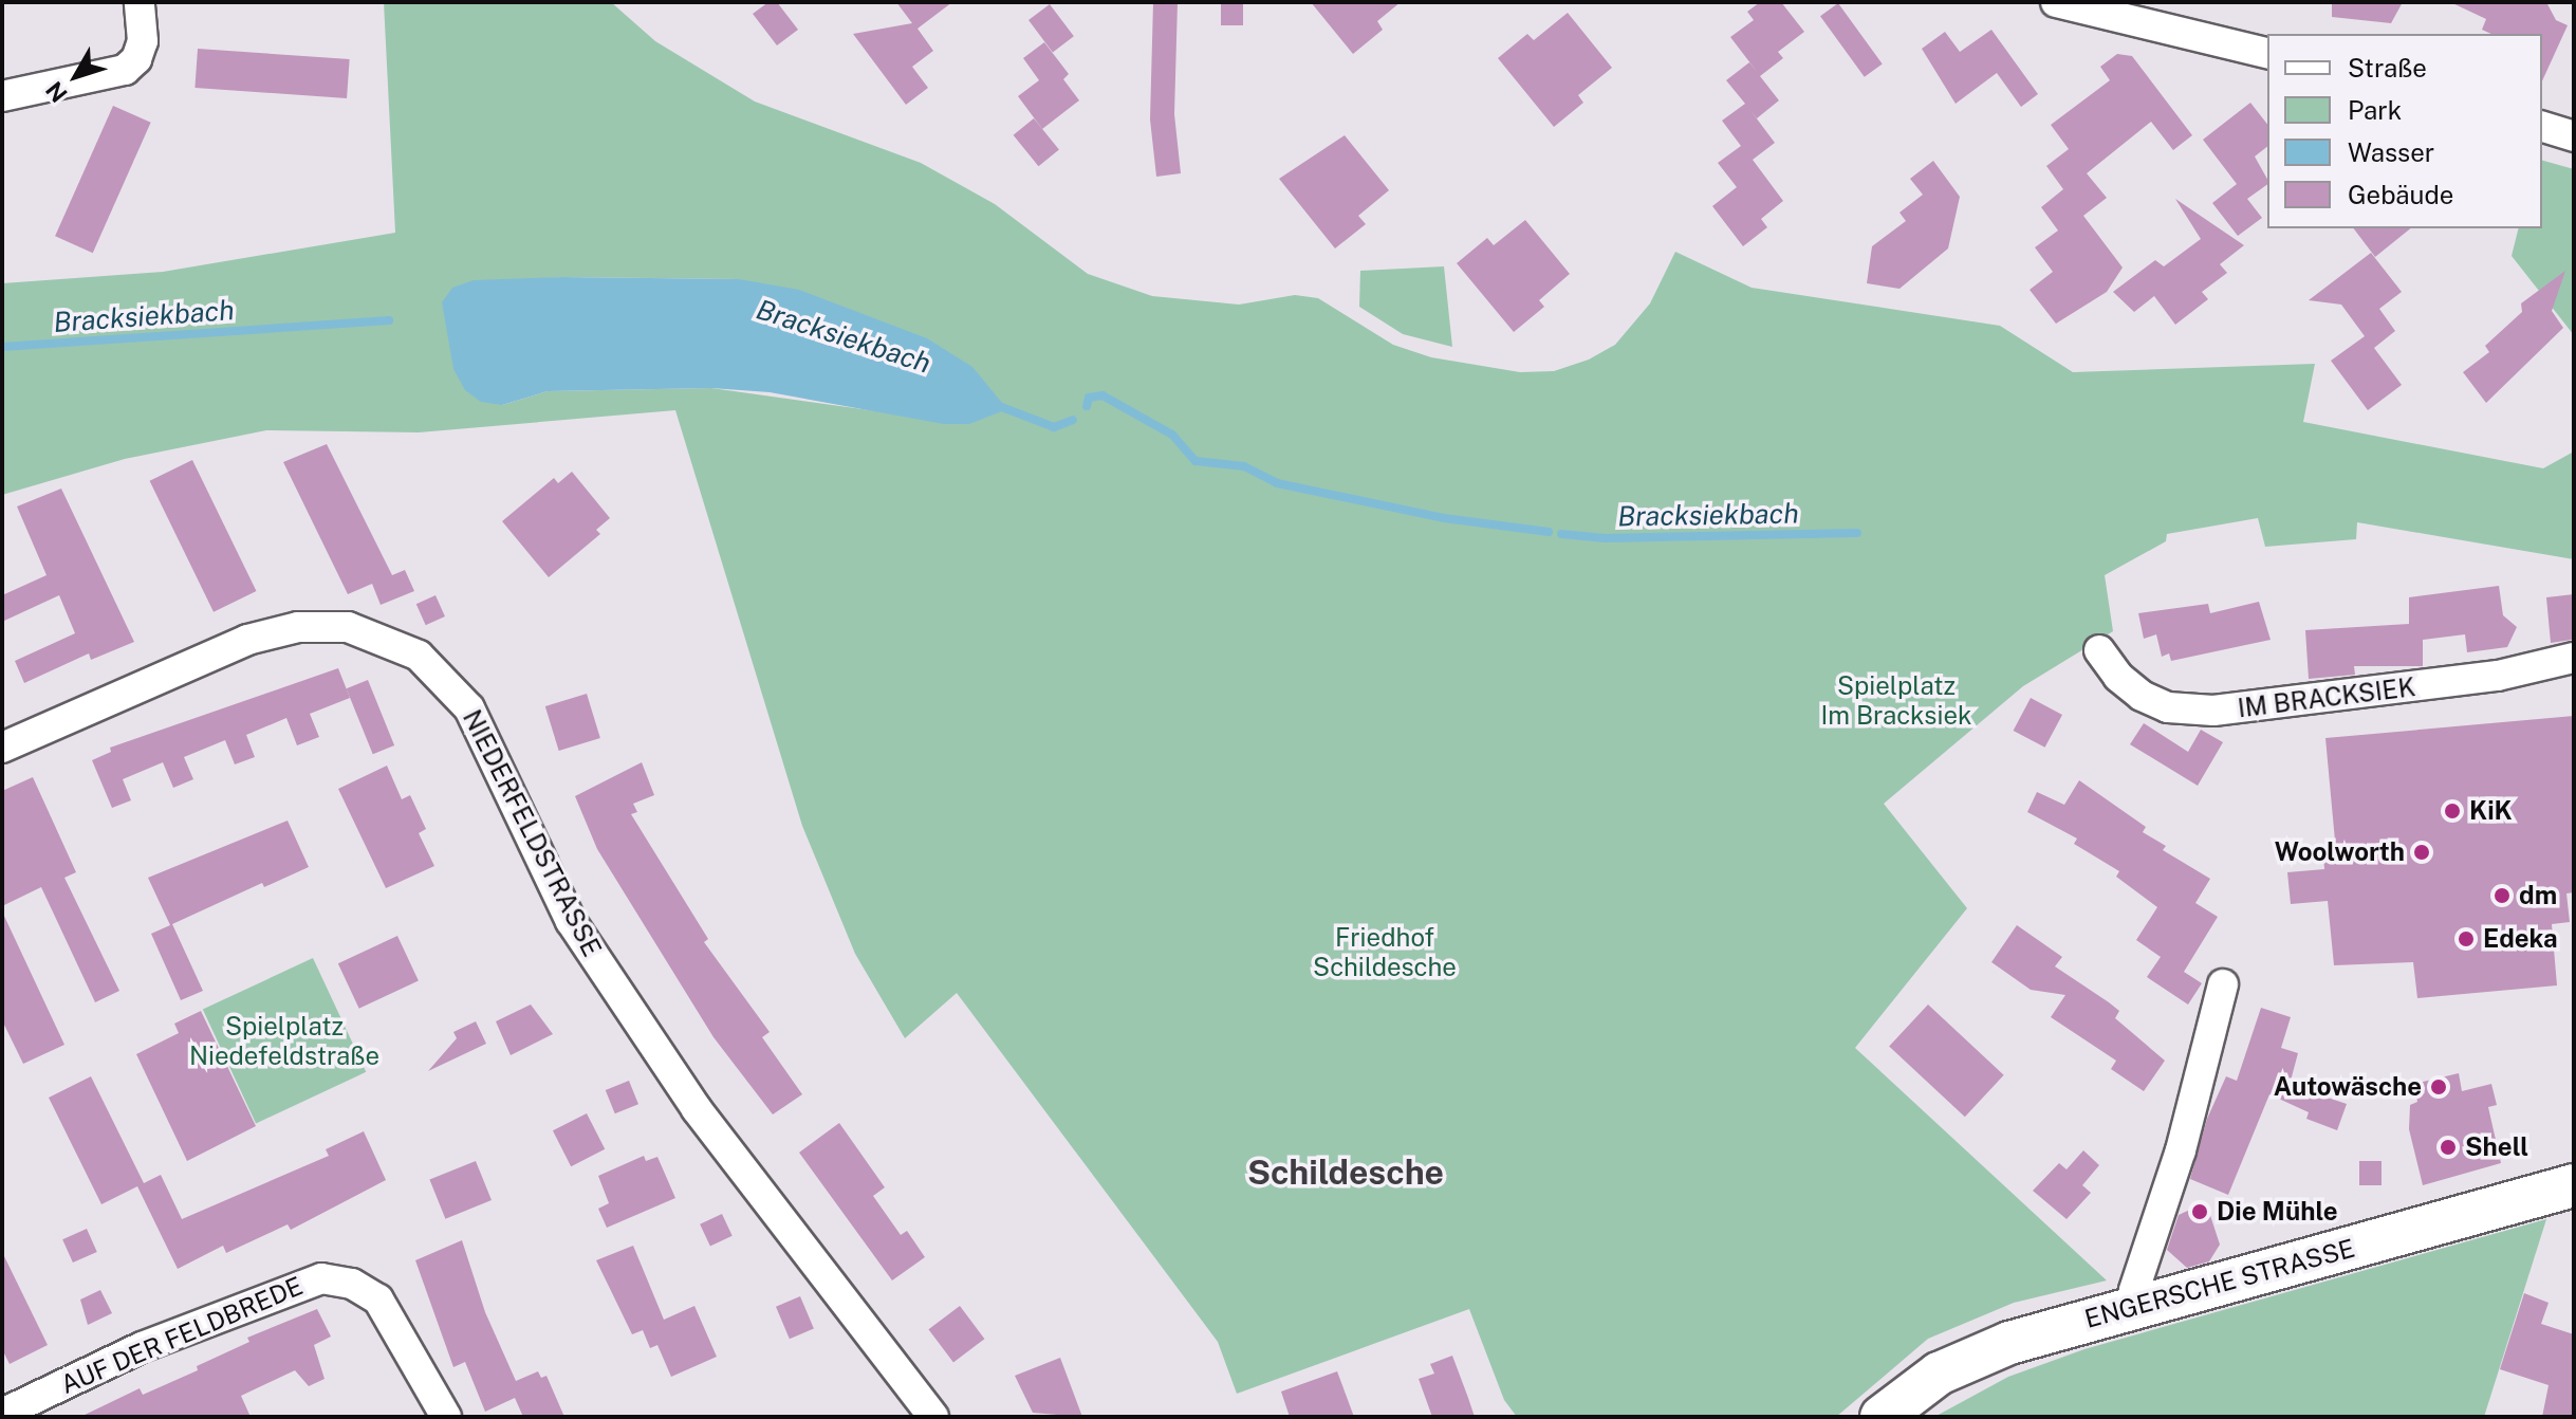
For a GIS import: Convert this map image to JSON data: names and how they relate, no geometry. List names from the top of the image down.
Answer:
{
  "streets": {
    "main road": ["ENGERSCHE STRASSE"],
    "street": ["IM BRACKSIEK", "NIEDERFELDSTRASSE", "AUF DER FELDBREDE"]
  },
  "districts": ["Schildesche"],
  "water": ["Bracksiekbach"],
  "parks": ["Spielplatz Im Bracksiek", "Friedhof Schildesche", "Spielplatz Niedefeldstraße"],
  "places": [
    "KiK",
    "Woolworth",
    "dm",
    "Edeka",
    "Autowäsche",
    "Shell",
    "Die Mühle"
  ],
  "legend": [
    "Straße",
    "Park",
    "Wasser",
    "Gebäude"
  ],
  "north": "bottom left"
}
